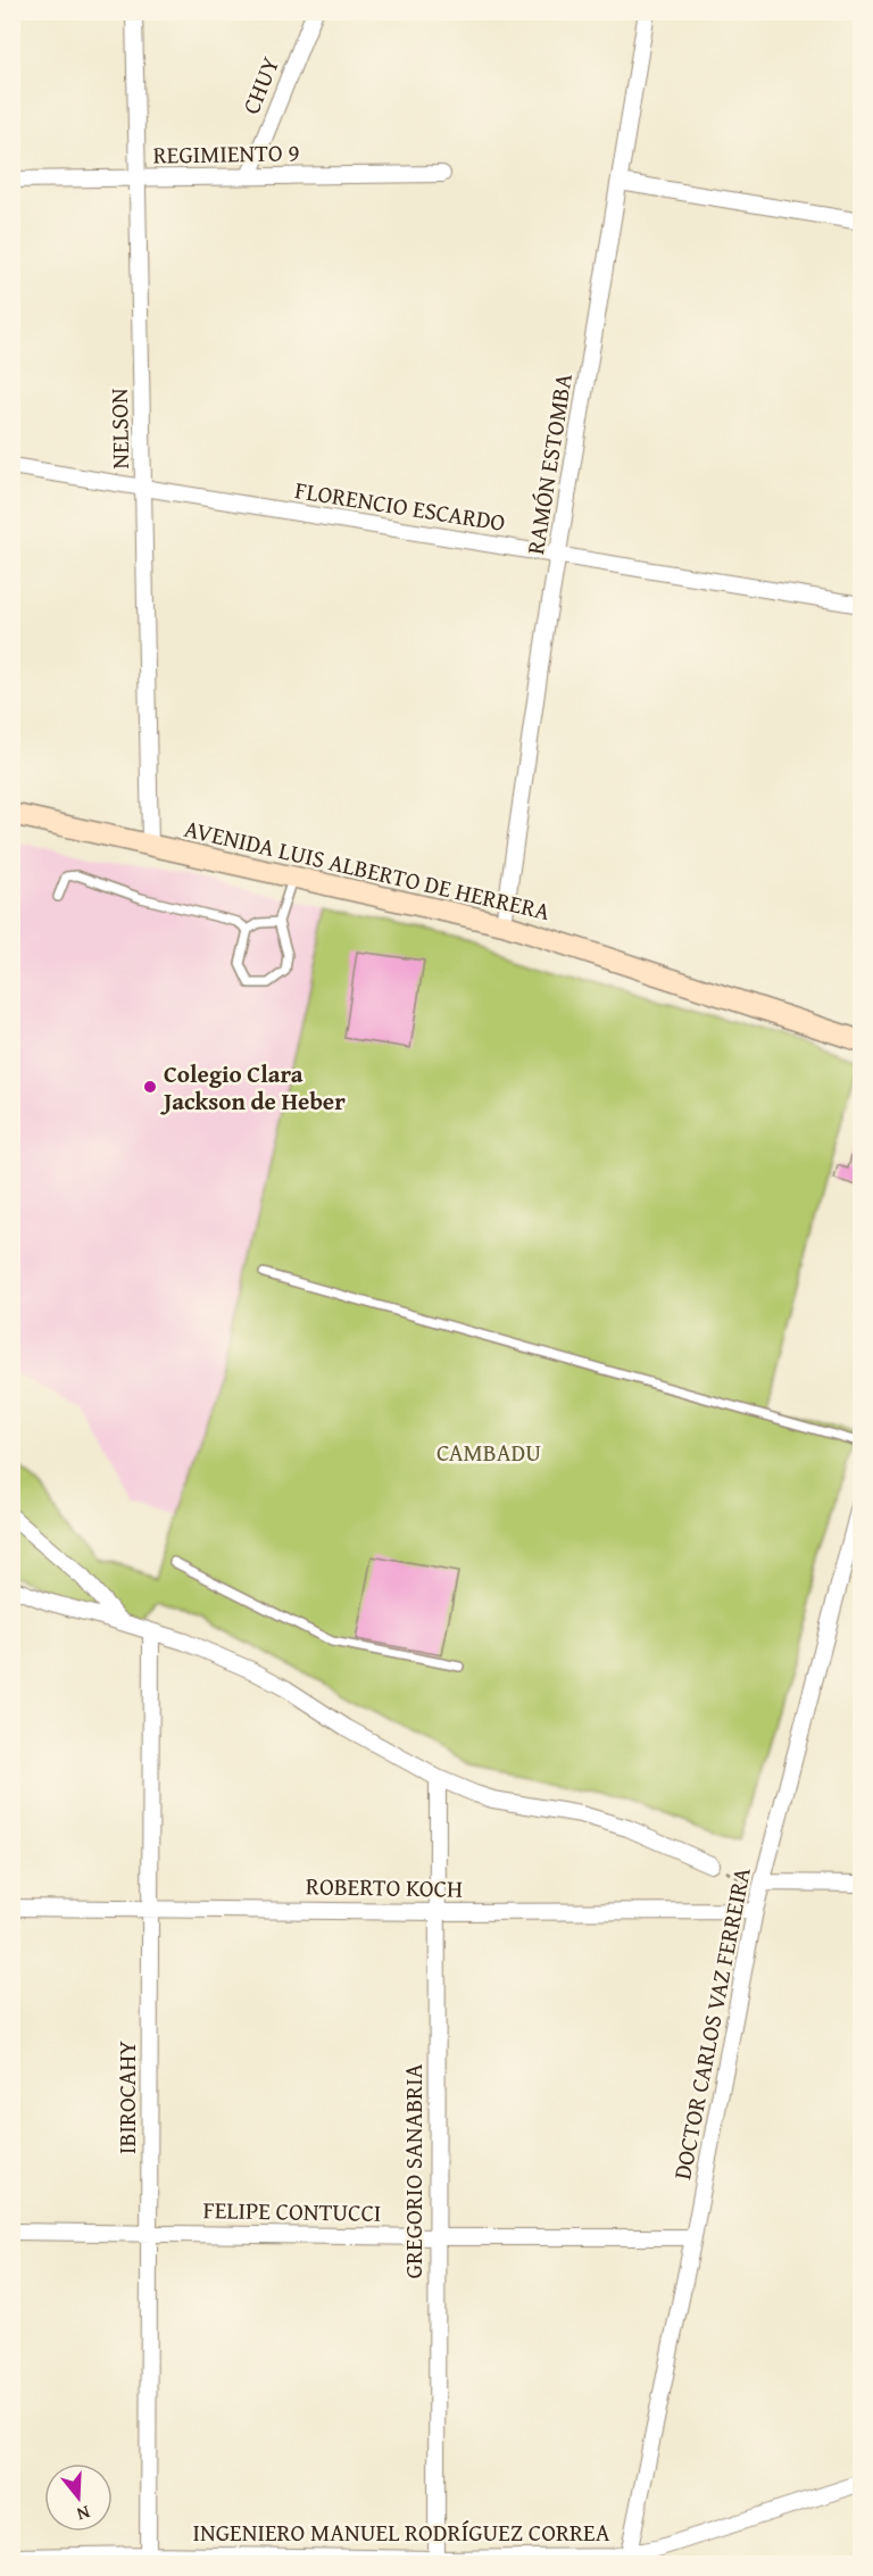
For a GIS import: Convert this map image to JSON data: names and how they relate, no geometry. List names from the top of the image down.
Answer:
{
  "streets": {
    "main road": ["AVENIDA LUIS ALBERTO DE HERRERA"],
    "street": [
      "CHUY",
      "REGIMIENTO 9",
      "NELSON",
      "RAMÓN ESTOMBA",
      "FLORENCIO ESCARDO",
      "ROBERTO KOCH",
      "DOCTOR CARLOS VAZ FERREIRA",
      "IBIROCAHY",
      "GREGORIO SANABRIA",
      "FELIPE CONTUCCI",
      "INGENIERO MANUEL RODRÍGUEZ CORREA"
    ]
  },
  "crossings": [
    ["CHUY", "REGIMIENTO 9"],
    ["REGIMIENTO 9", "NELSON"],
    ["NELSON", "FLORENCIO ESCARDO"],
    ["NELSON", "AVENIDA LUIS ALBERTO DE HERRERA"],
    ["RAMÓN ESTOMBA", "FLORENCIO ESCARDO"],
    ["RAMÓN ESTOMBA", "AVENIDA LUIS ALBERTO DE HERRERA"],
    ["ROBERTO KOCH", "DOCTOR CARLOS VAZ FERREIRA"],
    ["ROBERTO KOCH", "IBIROCAHY"],
    ["ROBERTO KOCH", "GREGORIO SANABRIA"],
    ["DOCTOR CARLOS VAZ FERREIRA", "FELIPE CONTUCCI"],
    ["DOCTOR CARLOS VAZ FERREIRA", "INGENIERO MANUEL RODRÍGUEZ CORREA"],
    ["IBIROCAHY", "FELIPE CONTUCCI"],
    ["IBIROCAHY", "INGENIERO MANUEL RODRÍGUEZ CORREA"],
    ["GREGORIO SANABRIA", "FELIPE CONTUCCI"],
    ["GREGORIO SANABRIA", "INGENIERO MANUEL RODRÍGUEZ CORREA"]
  ],
  "parks": ["CAMBADU"],
  "places": ["Colegio Clara Jackson de Heber"],
  "north": "bottom"
}
